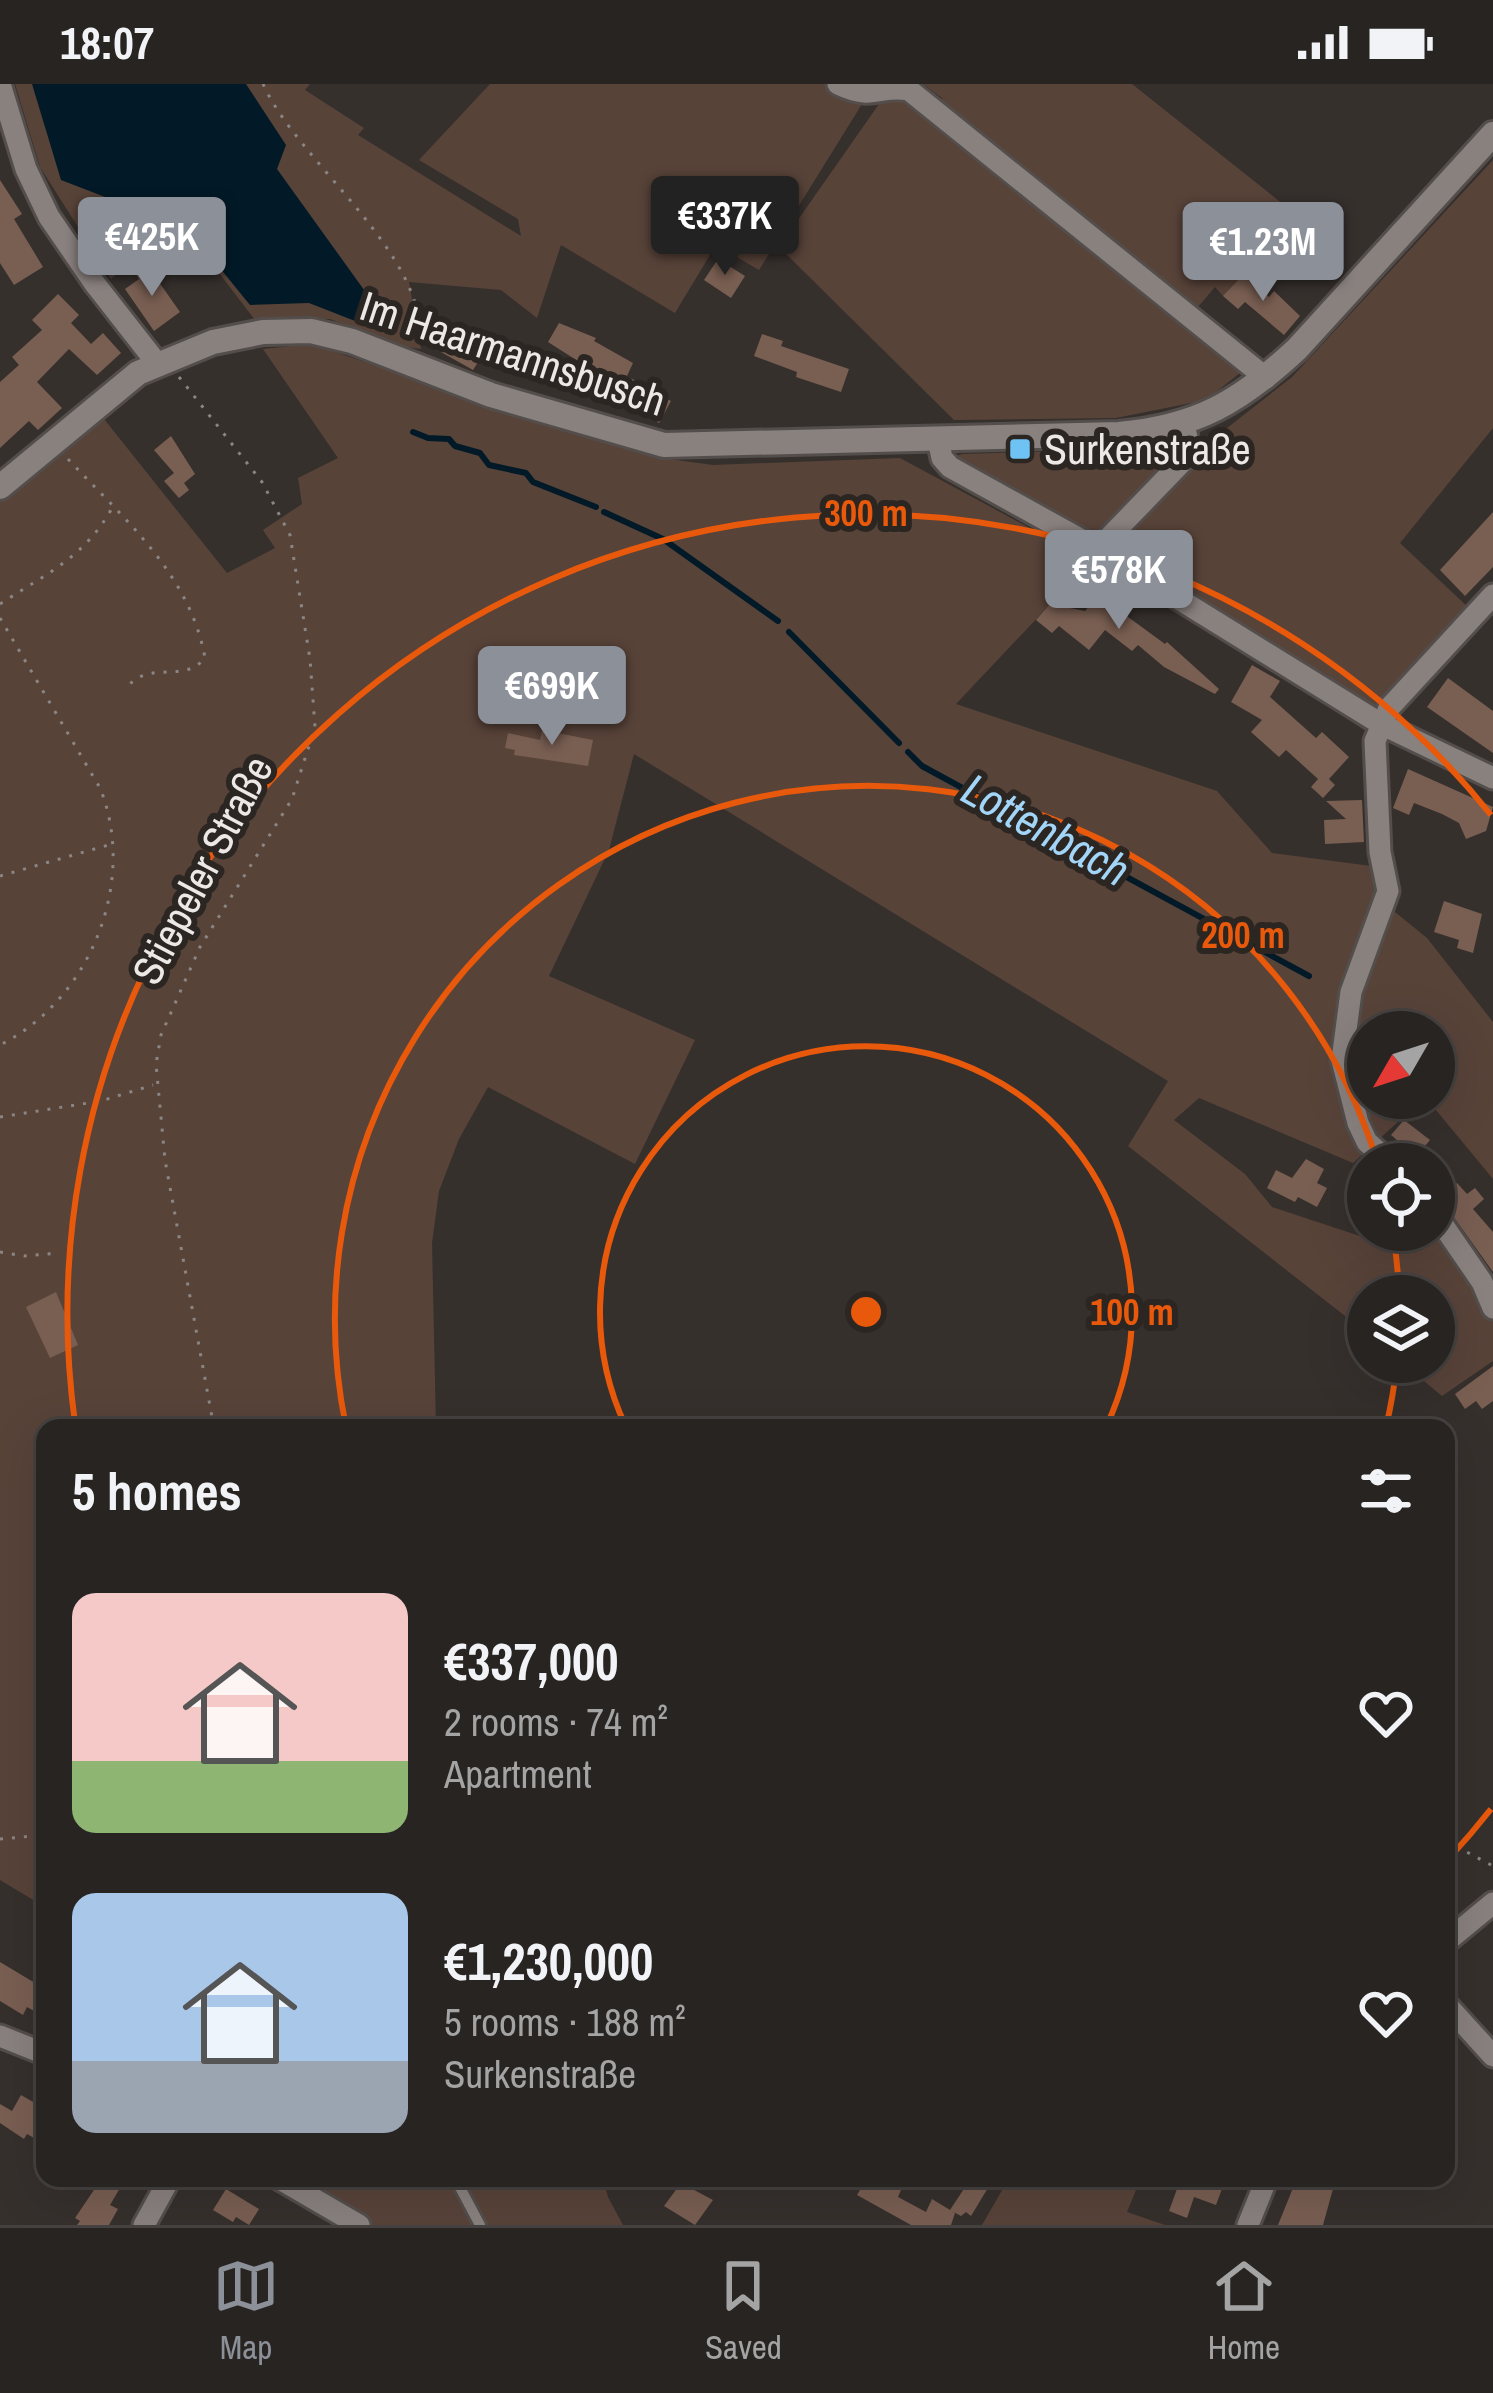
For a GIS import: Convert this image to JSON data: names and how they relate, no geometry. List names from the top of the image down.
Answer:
{
  "streets": {
    "street": ["Im Haarmannsbusch"],
    "path": ["Stiepeler Straße"]
  },
  "crossings": [
    ["Im Haarmannsbusch", "Stiepeler Straße"]
  ],
  "water": ["Lottenbach"],
  "places": {
    "transit": ["Surkenstraße"]
  },
  "north": "bottom left",
  "page": {
    "status": "18:07",
    "price": [
      "€337K",
      "€425K",
      "€1.23M",
      "€578K",
      "€699K"
    ],
    "heading": "5 homes",
    "list": [
      {
        "name": "€337,000",
        "note": "2 rooms · 74 m² · Apartment"
      },
      {
        "name": "€1,230,000",
        "note": "5 rooms · 188 m² · Surkenstraße"
      }
    ],
    "tabs": ["Map", "Saved", "Home"]
  },
  "rings": ["300 m", "200 m", "100 m"]
}
